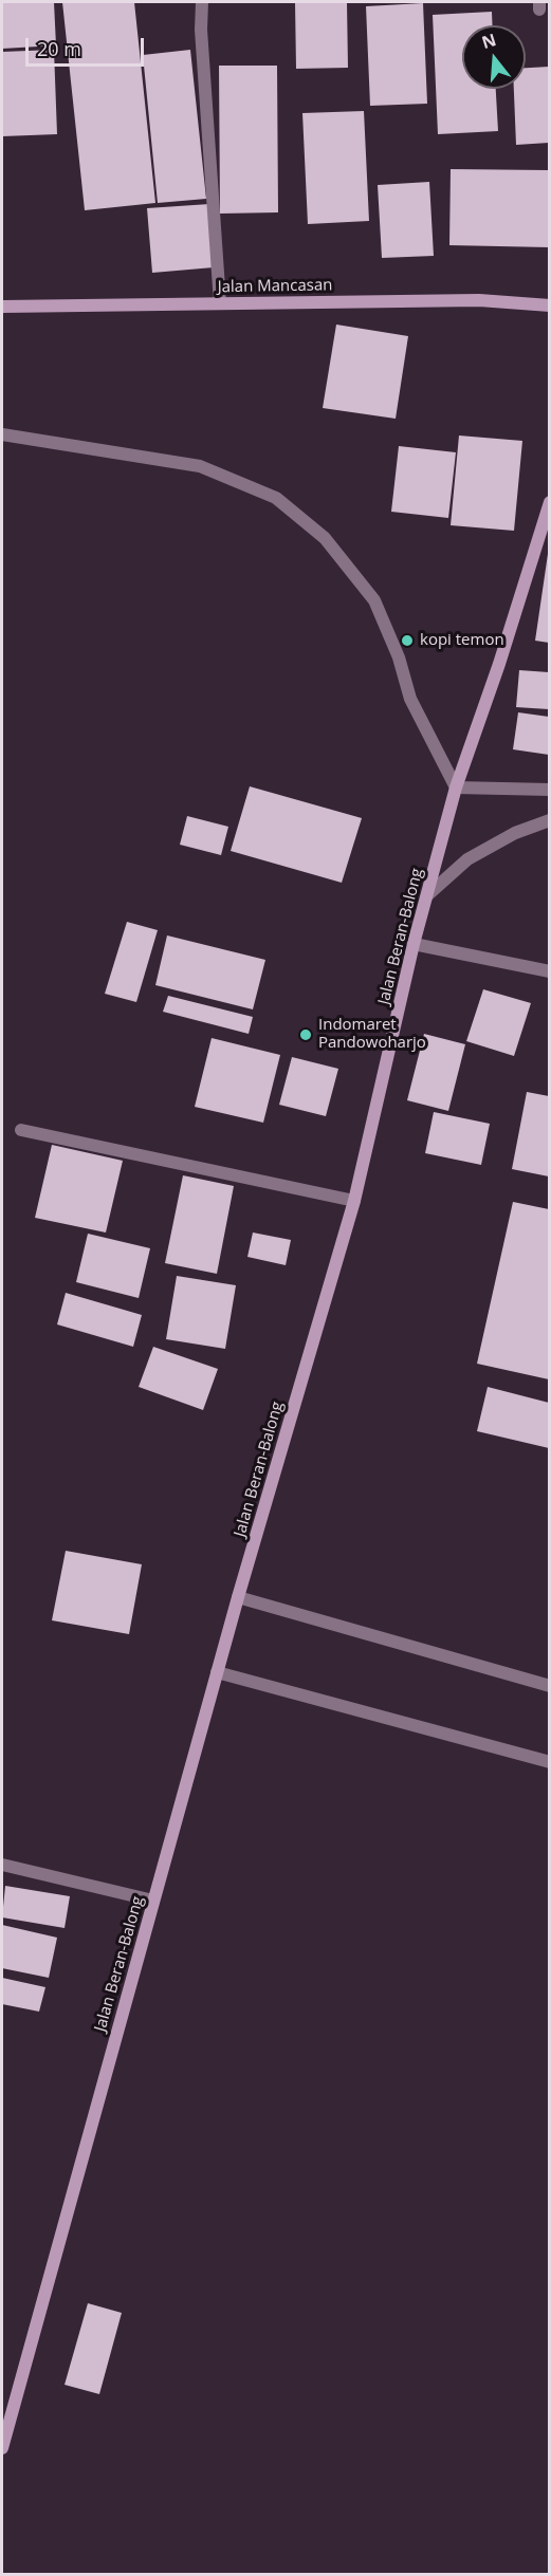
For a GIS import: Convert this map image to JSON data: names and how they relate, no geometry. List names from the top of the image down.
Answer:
{
  "streets": {
    "main road": ["Jalan Mancasan", "Jalan Beran-Balong"]
  },
  "places": ["kopi temon", "Indomaret Pandowoharjo"],
  "scale_bar": "20 m",
  "north": "top"
}
